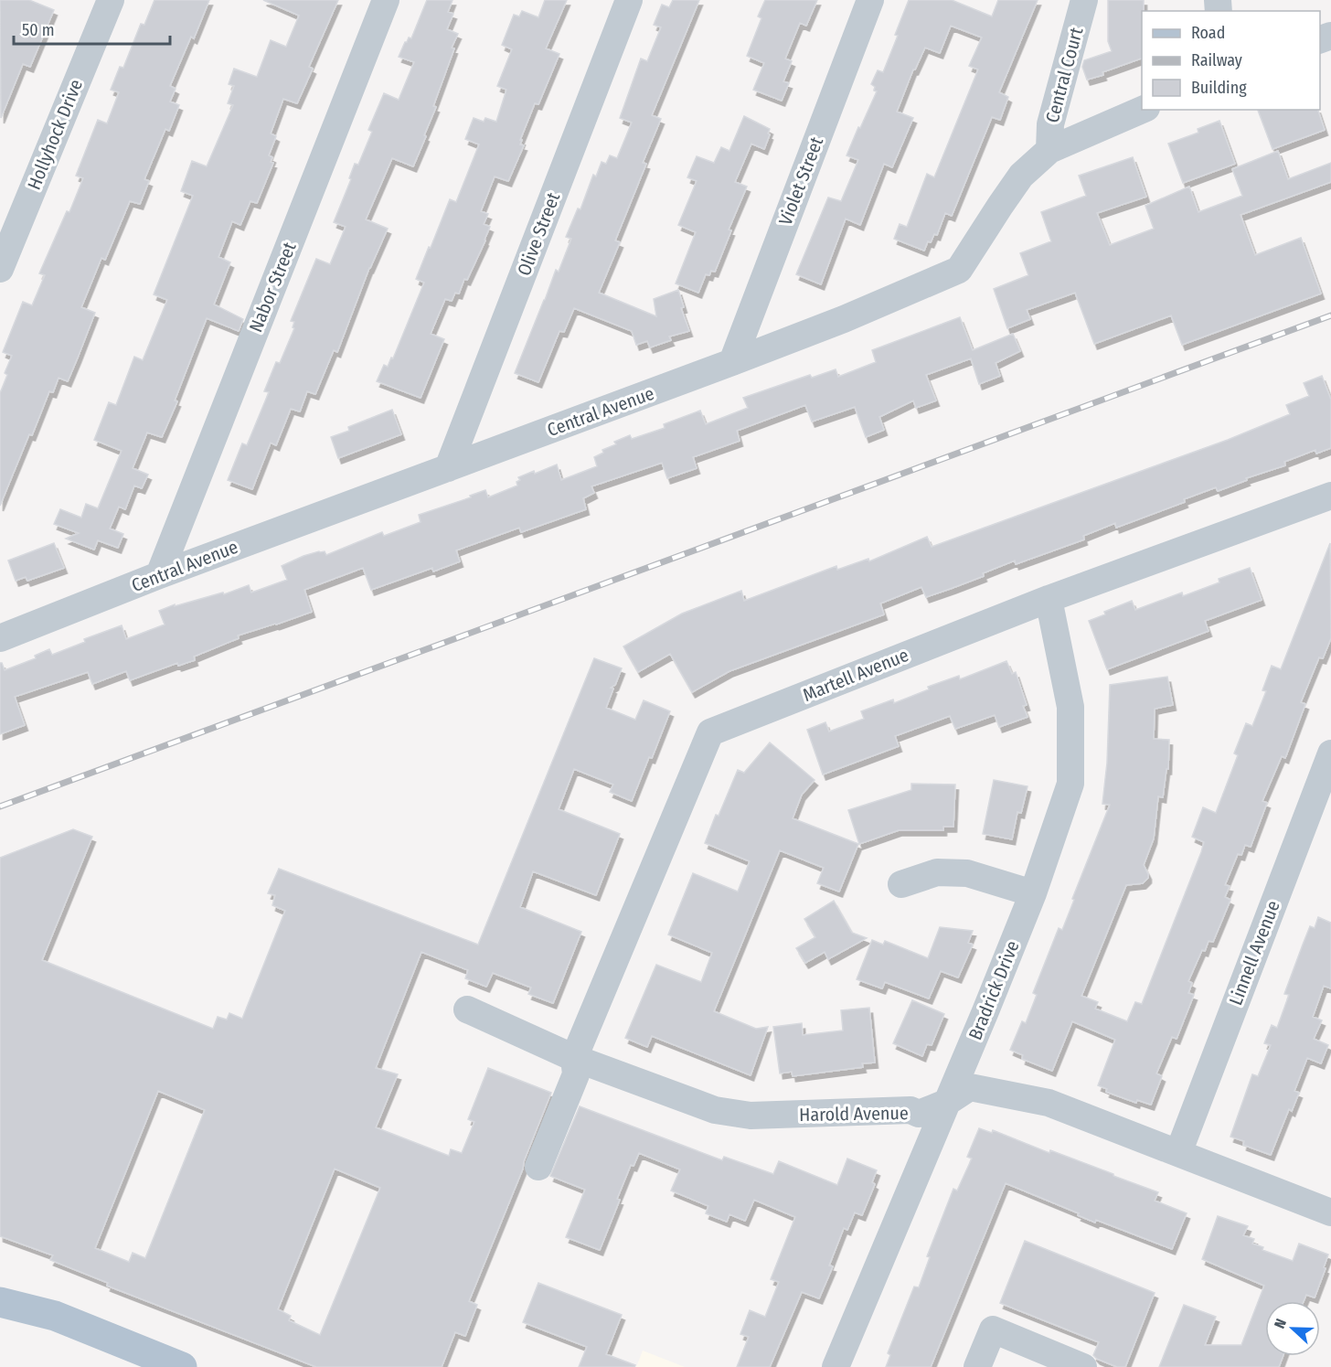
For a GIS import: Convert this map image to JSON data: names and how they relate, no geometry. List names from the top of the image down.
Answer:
{
  "streets": {
    "street": [
      "Central Court",
      "Hollyhock Drive",
      "Violet Street",
      "Olive Street",
      "Nabor Street",
      "Central Avenue",
      "Martell Avenue",
      "Linnell Avenue",
      "Bradrick Drive",
      "Harold Avenue"
    ]
  },
  "crossings": [
    ["Central Court", "Central Avenue"],
    ["Violet Street", "Central Avenue"],
    ["Olive Street", "Central Avenue"],
    ["Nabor Street", "Central Avenue"],
    ["Martell Avenue", "Bradrick Drive"],
    ["Martell Avenue", "Harold Avenue"],
    ["Linnell Avenue", "Harold Avenue"],
    ["Bradrick Drive", "Harold Avenue"]
  ],
  "legend": ["Road", "Railway", "Building"],
  "scale_bar": "50 m",
  "north": "left"
}
